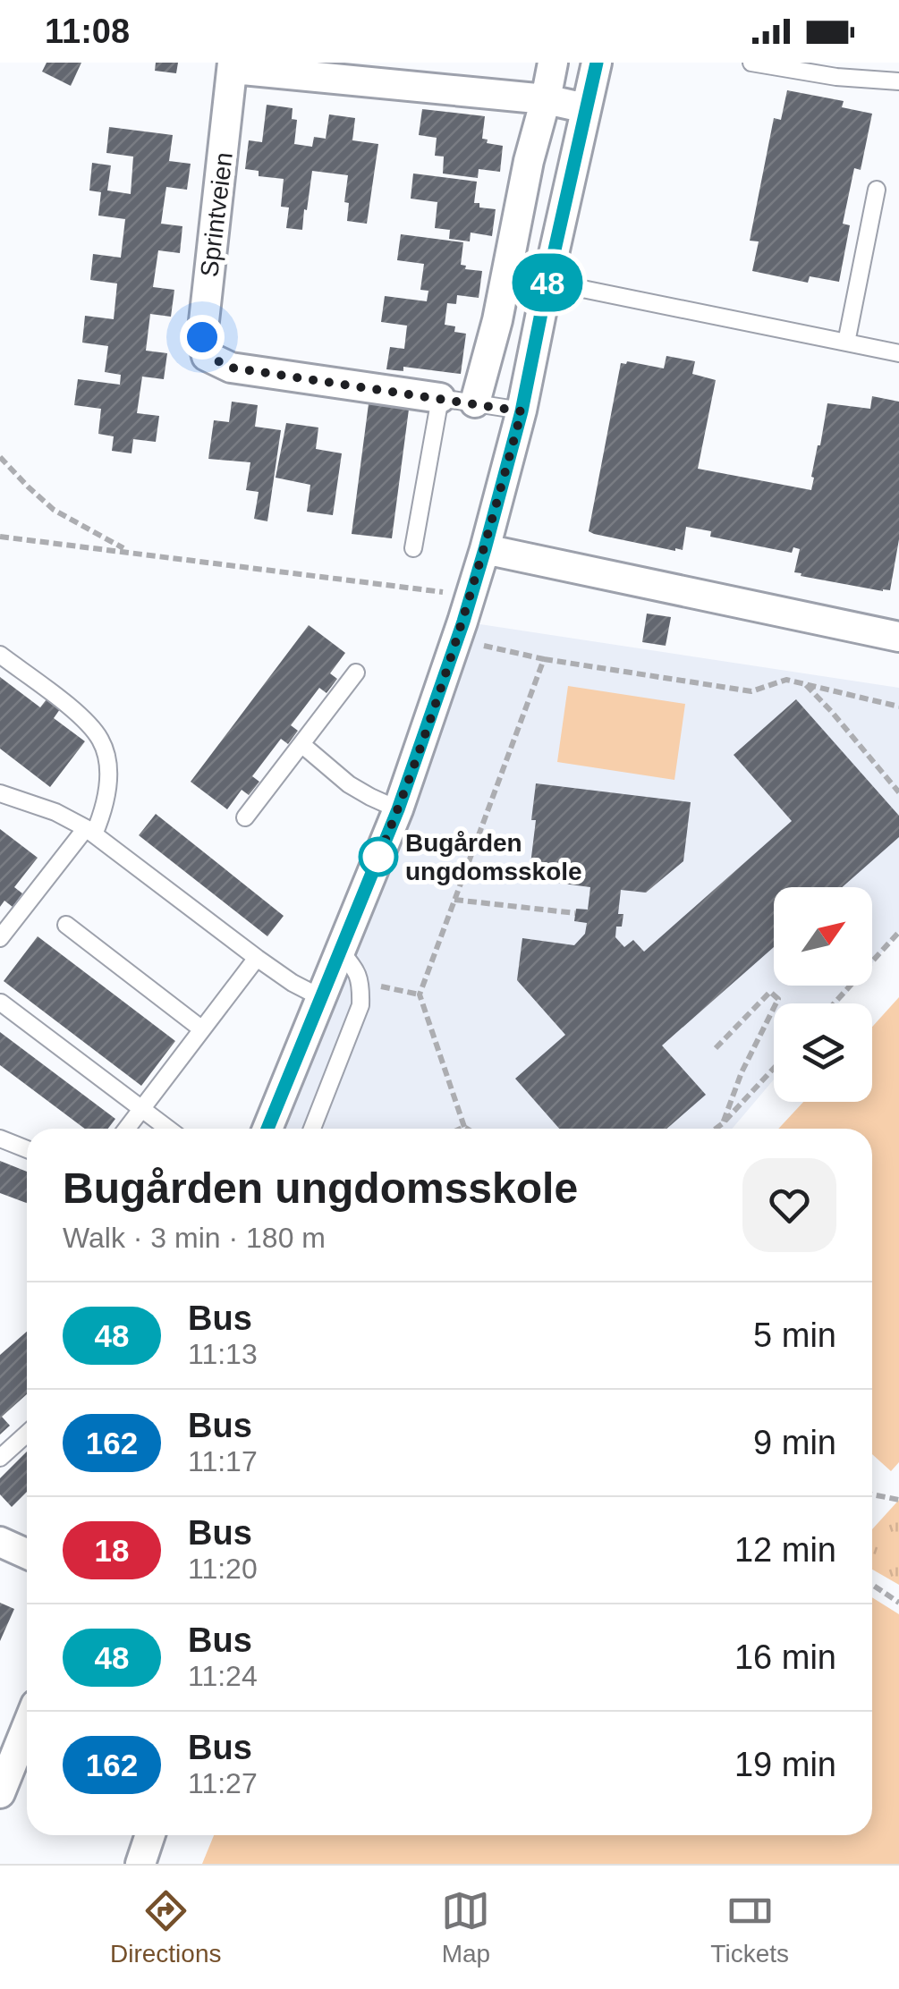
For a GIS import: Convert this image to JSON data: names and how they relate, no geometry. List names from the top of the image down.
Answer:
{
  "streets": {
    "street": ["Sprintveien"]
  },
  "places": ["Bugården ungdomsskole"],
  "lines": ["bus line 48"],
  "north": "top right",
  "page": {
    "status": "11:08",
    "on_map": "48",
    "heading": ["Bugården ungdomsskole", "Walk · 3 min · 180 m"],
    "list": [
      {
        "mark": "48",
        "name": "Bus",
        "note": "11:13",
        "value": "5 min"
      },
      {
        "mark": "162",
        "name": "Bus",
        "note": "11:17",
        "value": "9 min"
      },
      {
        "mark": "18",
        "name": "Bus",
        "note": "11:20",
        "value": "12 min"
      },
      {
        "mark": "48",
        "name": "Bus",
        "note": "11:24",
        "value": "16 min"
      },
      {
        "mark": "162",
        "name": "Bus",
        "note": "11:27",
        "value": "19 min"
      }
    ],
    "tabs": ["Directions", "Map", "Tickets"]
  }
}
